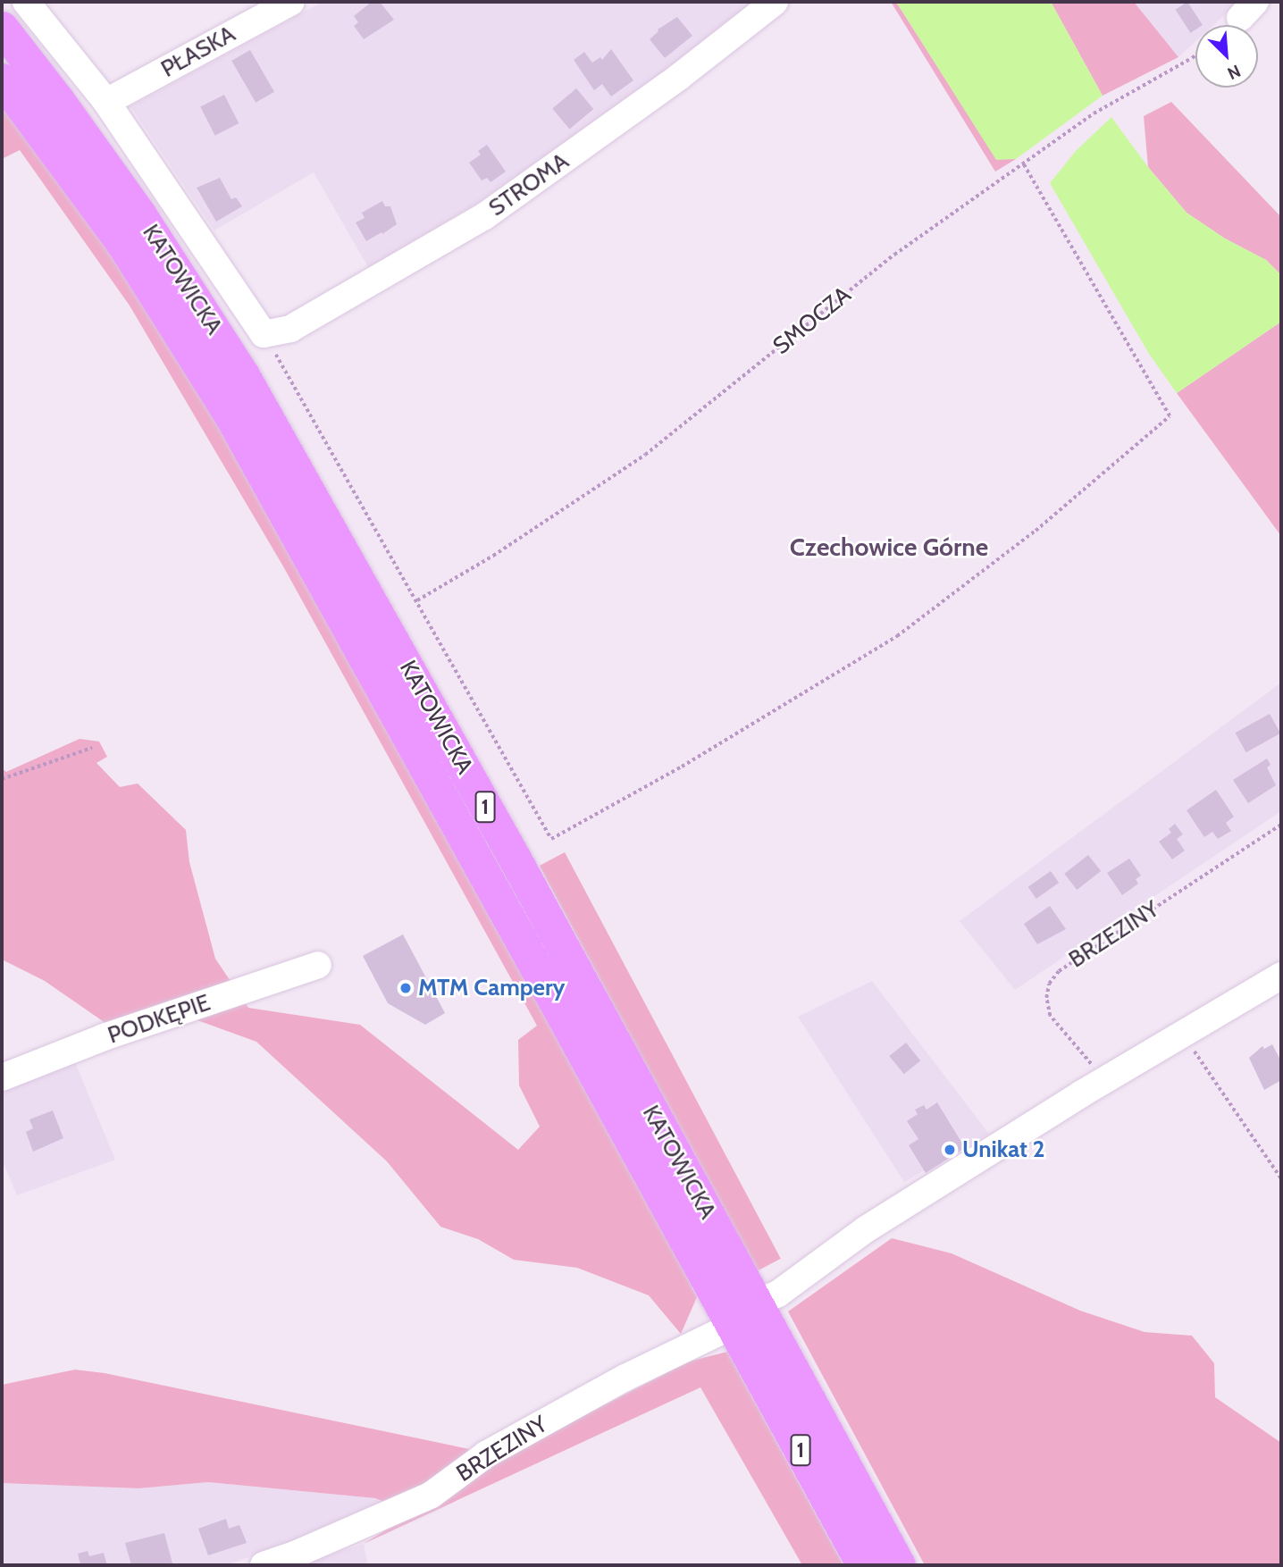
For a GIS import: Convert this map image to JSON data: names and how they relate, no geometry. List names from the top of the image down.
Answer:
{
  "streets": {
    "main road": ["KATOWICKA", "1"],
    "street": [
      "PŁASKA",
      "STROMA",
      "BRZEZINY",
      "PODKĘPIE"
    ],
    "path": ["SMOCZA"]
  },
  "crossings": [
    ["KATOWICKA", "BRZEZINY"]
  ],
  "districts": ["Czechowice Górne"],
  "places": ["MTM Campery", "Unikat 2"],
  "north": "bottom right"
}
